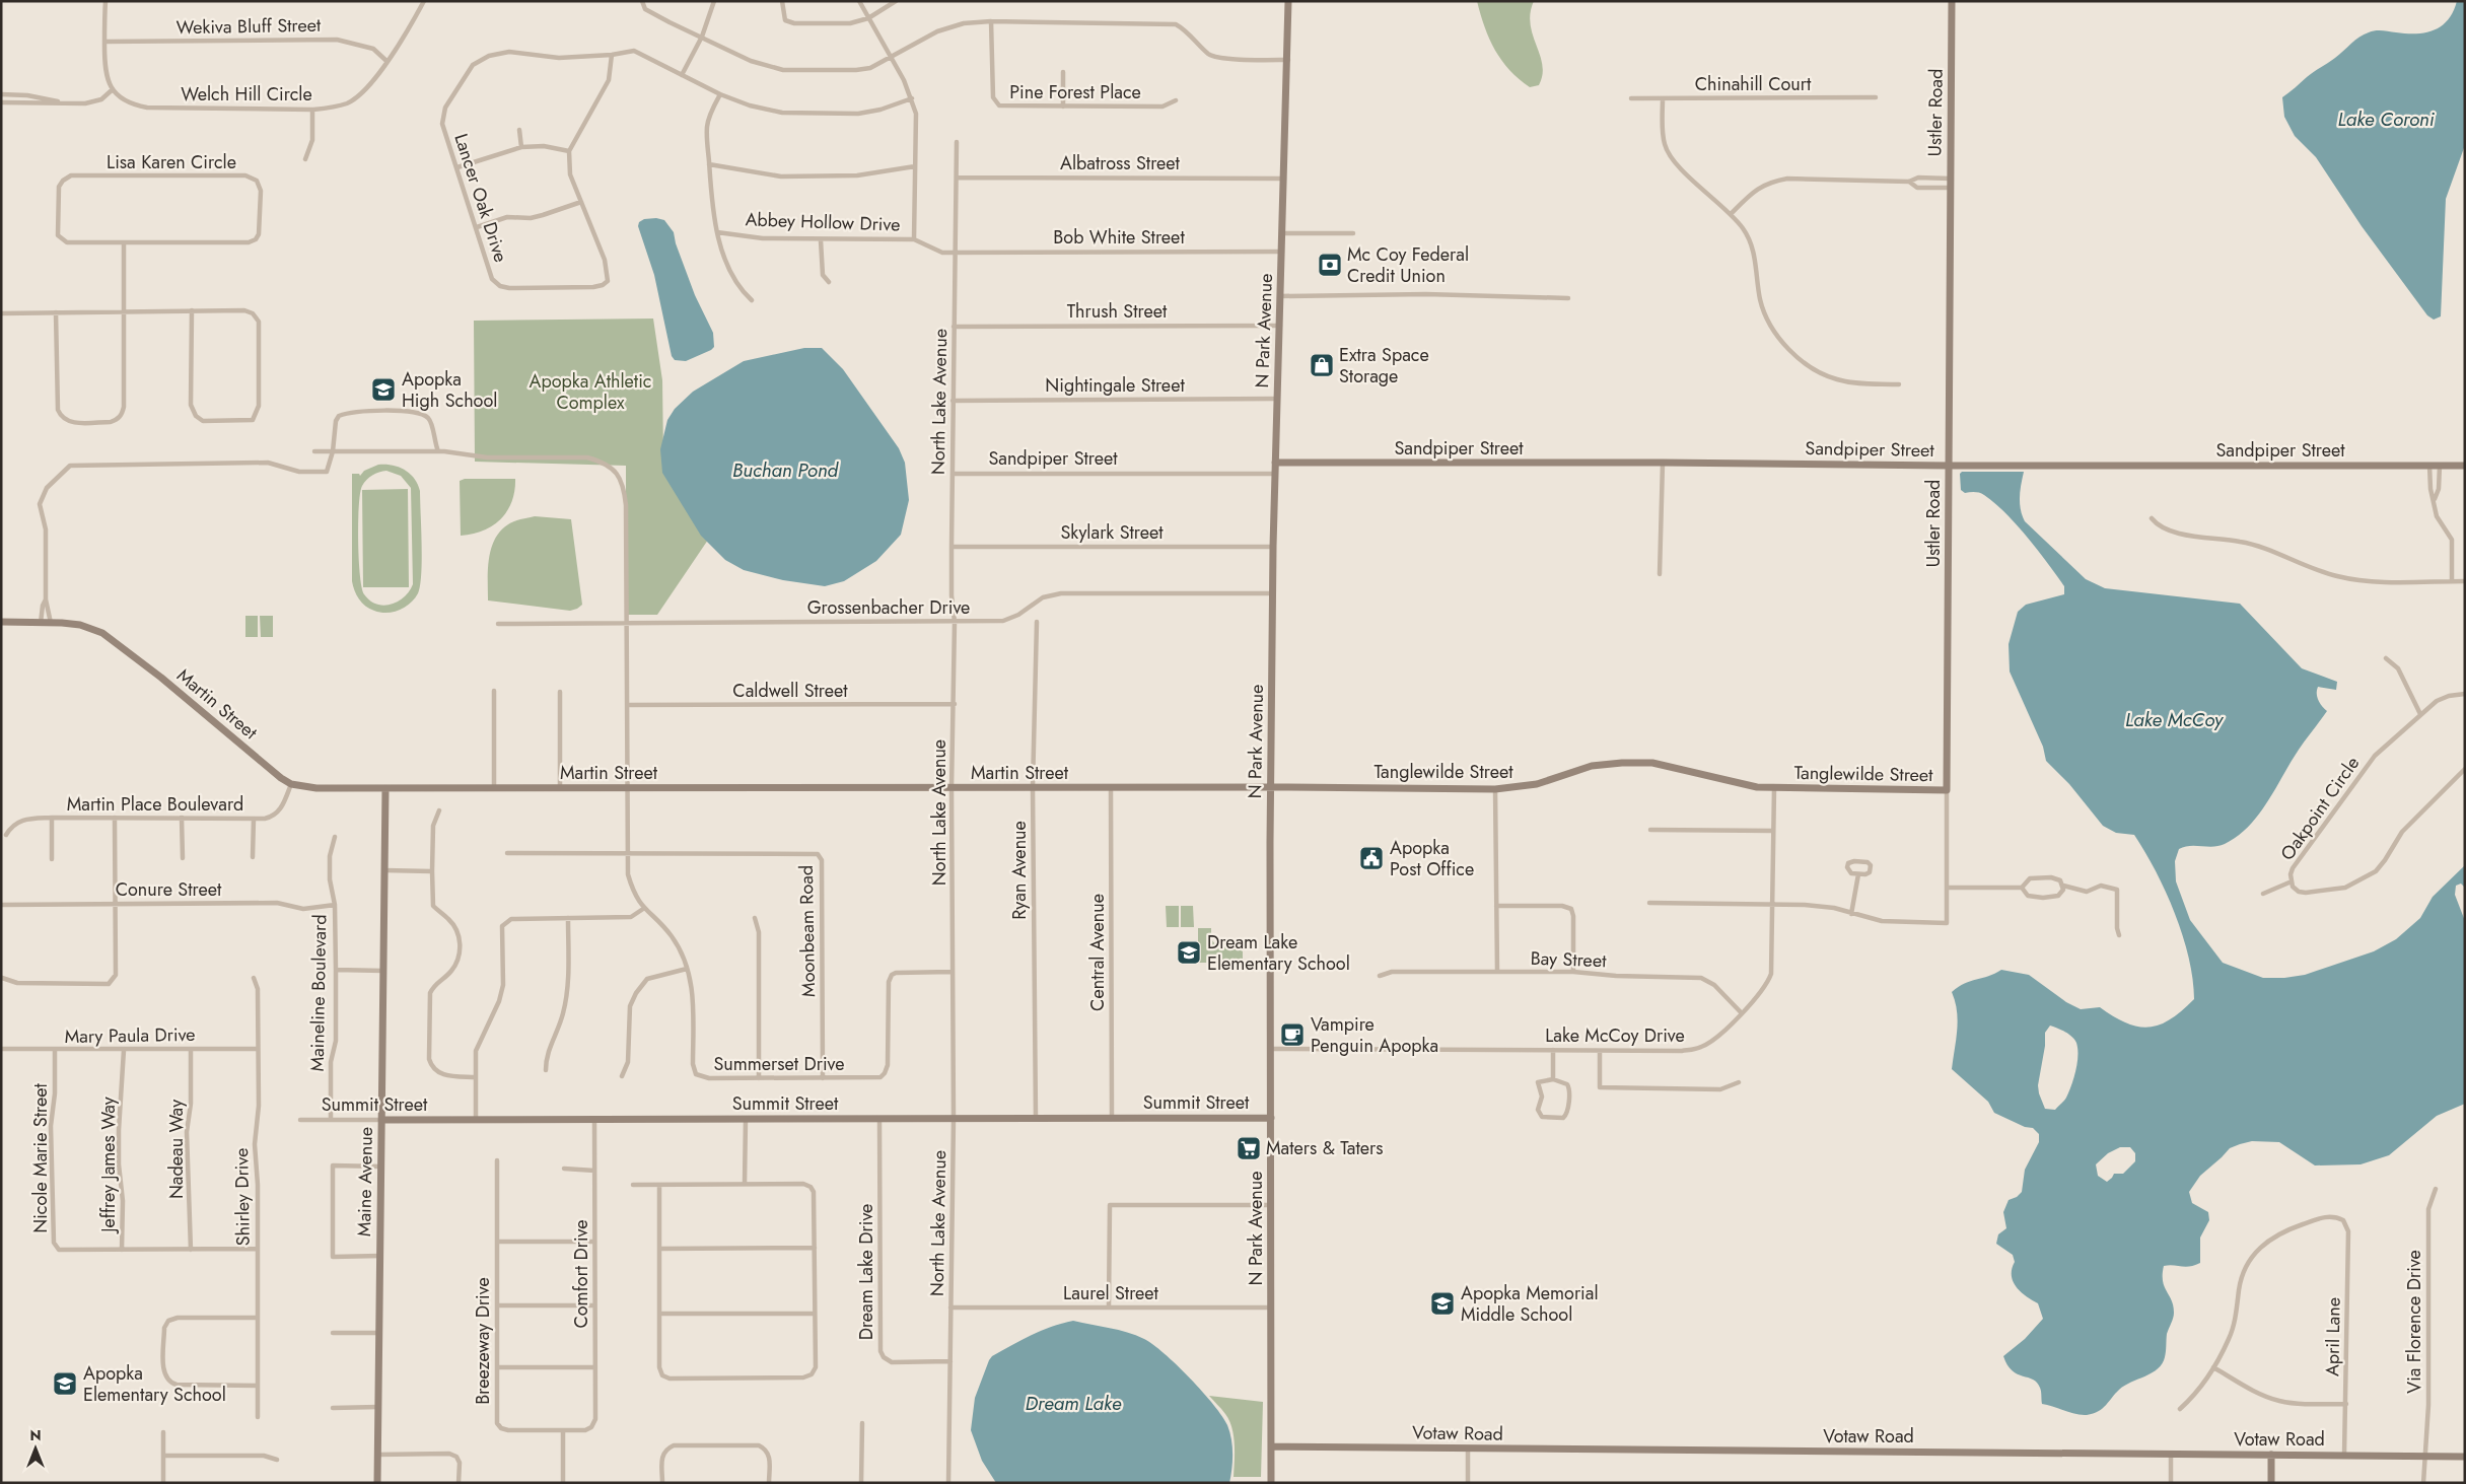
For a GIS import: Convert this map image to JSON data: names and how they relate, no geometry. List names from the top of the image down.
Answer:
{
  "streets": {
    "street": [
      "Wekiva Bluff Street",
      "Chinahill Court",
      "Pine Forest Place",
      "Welch Hill Circle",
      "Ustler Road",
      "Lisa Karen Circle",
      "Albatross Street",
      "Lancer Oak Drive",
      "Abbey Hollow Drive",
      "Bob White Street",
      "Thrush Street",
      "N Park Avenue",
      "Nightingale Street",
      "North Lake Avenue",
      "Sandpiper Street",
      "Skylark Street",
      "Grossenbacher Drive",
      "Caldwell Street",
      "Martin Street",
      "Tanglewilde Street",
      "Martin Place Boulevard",
      "Oakpoint Circle",
      "Ryan Avenue",
      "Conure Street",
      "Moonbeam Road",
      "Central Avenue",
      "Bay Street",
      "Maineline Boulevard",
      "Mary Paula Drive",
      "Lake McCoy Drive",
      "Summerset Drive",
      "Summit Street",
      "Nadeau Way",
      "Nicole Marie Street",
      "Jeffrey James Way",
      "Maine Avenue",
      "Shirley Drive",
      "Dream Lake Drive",
      "Comfort Drive",
      "Laurel Street",
      "Via Florence Drive",
      "April Lane",
      "Breezeway Drive",
      "Votaw Road"
    ]
  },
  "crossings": [
    ["Wekiva Bluff Street", "Welch Hill Circle"],
    ["Ustler Road", "Sandpiper Street"],
    ["Ustler Road", "Tanglewilde Street"],
    ["Albatross Street", "N Park Avenue"],
    ["Albatross Street", "North Lake Avenue"],
    ["Abbey Hollow Drive", "Bob White Street"],
    ["Abbey Hollow Drive", "North Lake Avenue"],
    ["Bob White Street", "N Park Avenue"],
    ["Bob White Street", "North Lake Avenue"],
    ["Thrush Street", "N Park Avenue"],
    ["Thrush Street", "North Lake Avenue"],
    ["N Park Avenue", "Nightingale Street"],
    ["N Park Avenue", "Sandpiper Street"],
    ["N Park Avenue", "Skylark Street"],
    ["N Park Avenue", "Grossenbacher Drive"],
    ["N Park Avenue", "Martin Street"],
    ["N Park Avenue", "Tanglewilde Street"],
    ["N Park Avenue", "Lake McCoy Drive"],
    ["N Park Avenue", "Summit Street"],
    ["N Park Avenue", "Laurel Street"],
    ["N Park Avenue", "Votaw Road"],
    ["Nightingale Street", "North Lake Avenue"],
    ["North Lake Avenue", "Sandpiper Street"],
    ["North Lake Avenue", "Skylark Street"],
    ["North Lake Avenue", "Grossenbacher Drive"],
    ["North Lake Avenue", "Caldwell Street"],
    ["North Lake Avenue", "Martin Street"],
    ["North Lake Avenue", "Summerset Drive"],
    ["North Lake Avenue", "Summit Street"],
    ["North Lake Avenue", "Dream Lake Drive"],
    ["North Lake Avenue", "Laurel Street"],
    ["Grossenbacher Drive", "Summerset Drive"],
    ["Caldwell Street", "Summerset Drive"],
    ["Martin Street", "Tanglewilde Street"],
    ["Martin Street", "Martin Place Boulevard"],
    ["Martin Street", "Ryan Avenue"],
    ["Martin Street", "Central Avenue"],
    ["Martin Street", "Summerset Drive"],
    ["Martin Street", "Maine Avenue"],
    ["Tanglewilde Street", "Lake McCoy Drive"],
    ["Ryan Avenue", "Summit Street"],
    ["Conure Street", "Maineline Boulevard"],
    ["Moonbeam Road", "Summerset Drive"],
    ["Central Avenue", "Summit Street"],
    ["Bay Street", "Lake McCoy Drive"],
    ["Maineline Boulevard", "Summit Street"],
    ["Mary Paula Drive", "Nadeau Way"],
    ["Mary Paula Drive", "Nicole Marie Street"],
    ["Mary Paula Drive", "Jeffrey James Way"],
    ["Mary Paula Drive", "Shirley Drive"],
    ["Summit Street", "Maine Avenue"],
    ["Summit Street", "Dream Lake Drive"],
    ["Summit Street", "Comfort Drive"],
    ["Nadeau Way", "Nicole Marie Street"],
    ["Nicole Marie Street", "Jeffrey James Way"],
    ["Nicole Marie Street", "Shirley Drive"],
    ["Comfort Drive", "Breezeway Drive"],
    ["Via Florence Drive", "Votaw Road"],
    ["April Lane", "Votaw Road"]
  ],
  "water": [
    "Lake Coroni",
    "Buchan Pond",
    "Lake McCoy",
    "Dream Lake"
  ],
  "parks": ["Apopka Athletic Complex"],
  "places": {
    "bank": ["Mc Coy Federal Credit Union"],
    "shop": ["Extra Space Storage"],
    "school or university": [
      "Apopka High School",
      "Dream Lake Elementary School",
      "Apopka Memorial Middle School",
      "Apopka Elementary School"
    ],
    "public building": ["Apopka Post Office"],
    "cafe": ["Vampire Penguin Apopka"],
    "supermarket": ["Maters & Taters"]
  },
  "north": "top"
}
